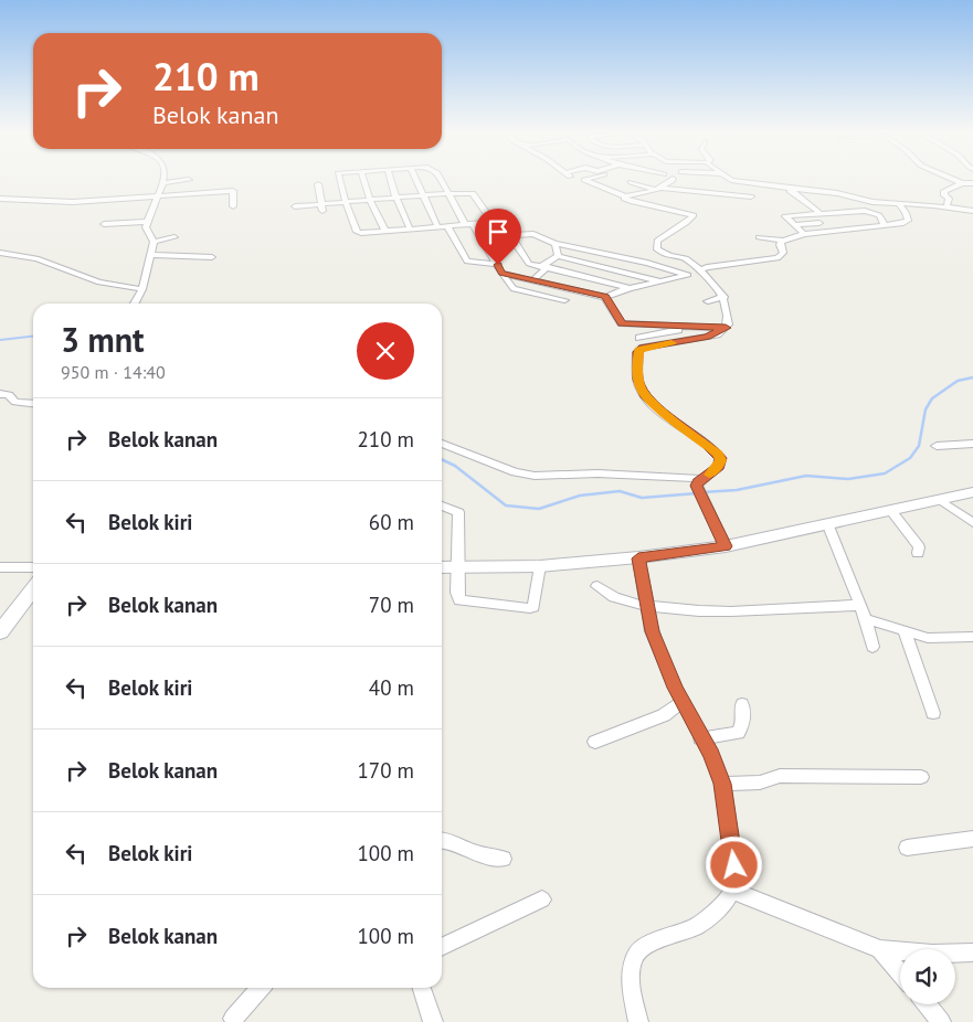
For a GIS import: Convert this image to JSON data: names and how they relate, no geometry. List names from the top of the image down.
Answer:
{
  "page": {
    "turn": ["210 m", "Belok kanan"],
    "heading": ["3 mnt", "950 m · 14:40"],
    "list": [
      {
        "name": "Belok kanan",
        "value": "210 m"
      },
      {
        "name": "Belok kiri",
        "value": "60 m"
      },
      {
        "name": "Belok kanan",
        "value": "70 m"
      },
      {
        "name": "Belok kiri",
        "value": "40 m"
      },
      {
        "name": "Belok kanan",
        "value": "170 m"
      },
      {
        "name": "Belok kiri",
        "value": "100 m"
      },
      {
        "name": "Belok kanan",
        "value": "100 m"
      }
    ]
  }
}
